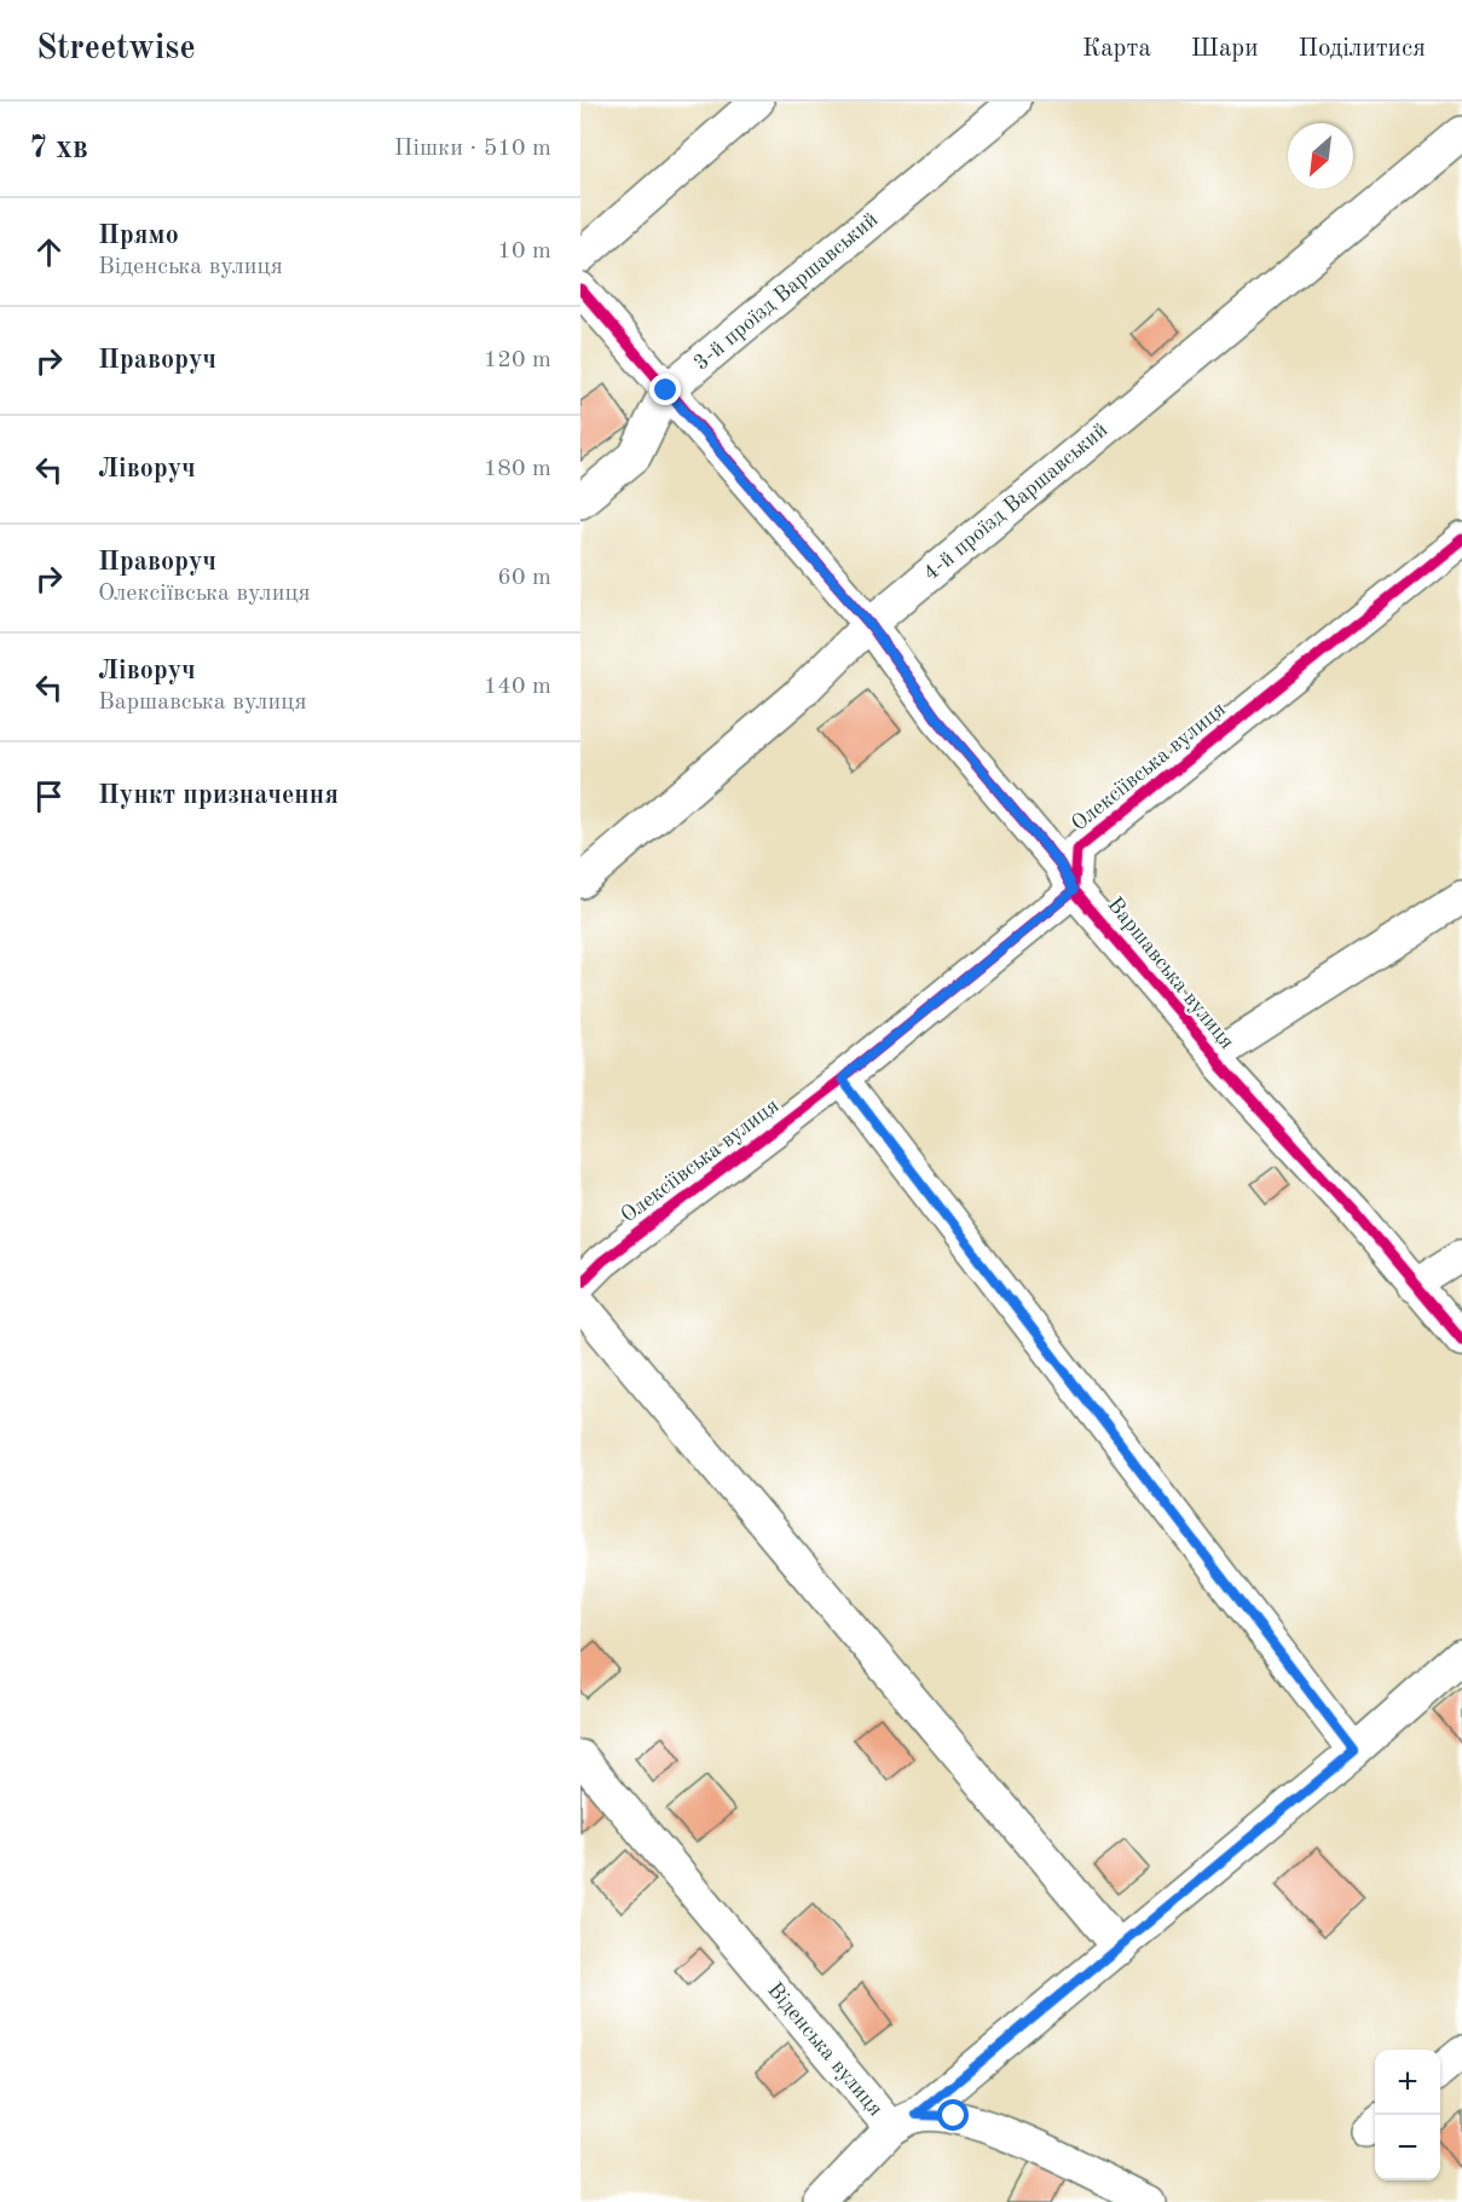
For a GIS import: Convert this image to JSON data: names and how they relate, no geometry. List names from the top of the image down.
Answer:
{
  "streets": {
    "street": [
      "3-й проїзд Варшавський",
      "4-й проїзд Варшавський",
      "Олексіївська вулиця",
      "Варшавська вулиця",
      "Віденська вулиця"
    ]
  },
  "crossings": [
    ["3-й проїзд Варшавський", "Варшавська вулиця"],
    ["4-й проїзд Варшавський", "Варшавська вулиця"],
    ["Олексіївська вулиця", "Варшавська вулиця"]
  ],
  "north": "bottom left",
  "page": {
    "header": "Streetwise",
    "nav": ["Карта", "Шари", "Поділитися"],
    "heading": ["7 хв", "Пішки · 510 m"],
    "list": [
      ["Прямо", "Віденська вулиця", "10 m"],
      ["Праворуч", "120 m"],
      ["Ліворуч", "180 m"],
      ["Праворуч", "Олексіївська вулиця", "60 m"],
      ["Ліворуч", "Варшавська вулиця", "140 m"],
      "Пункт призначення"
    ],
    "map_buttons": ["+", "−"]
  }
}
